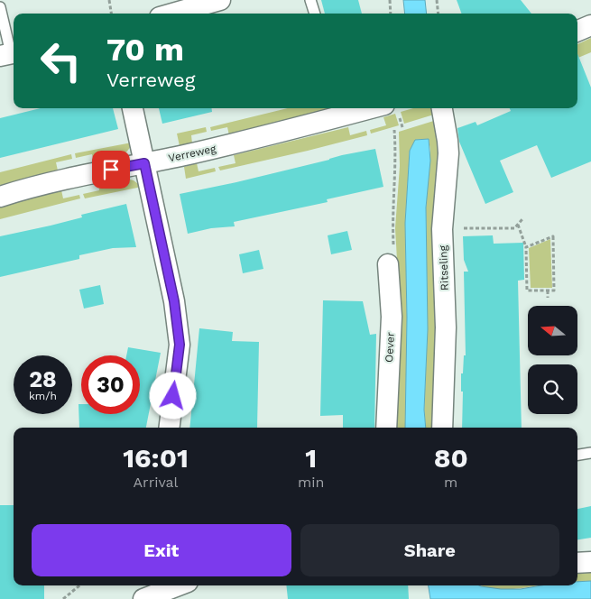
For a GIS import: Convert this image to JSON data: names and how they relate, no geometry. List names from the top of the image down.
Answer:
{
  "streets": {
    "street": ["Verreweg", "Ritseling", "Oever"]
  },
  "north": "left",
  "page": {
    "turn": ["70 m", "Verreweg"],
    "speed": "28 km/h",
    "limit": "30",
    "eta": [
      "16:01",
      "Arrival",
      "1",
      "min",
      "80",
      "m"
    ],
    "buttons": ["Exit", "Share"]
  }
}
